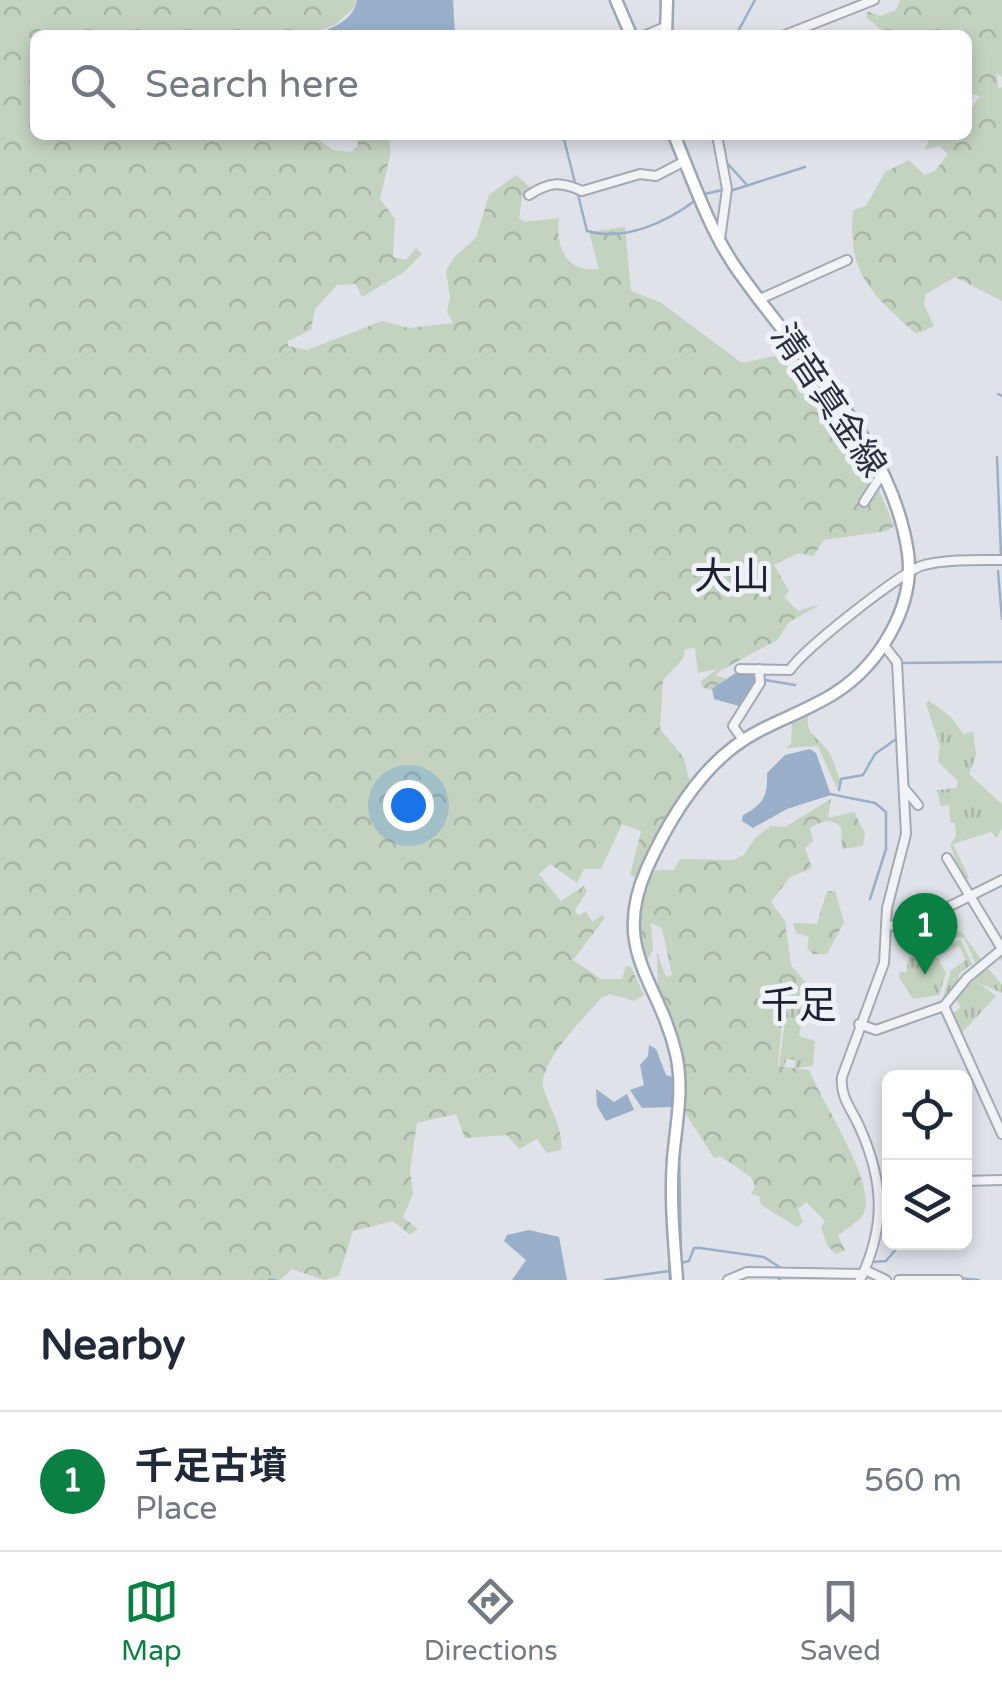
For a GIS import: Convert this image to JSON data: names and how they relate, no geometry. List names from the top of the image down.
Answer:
{
  "streets": {
    "main road": ["清音真金線"]
  },
  "districts": ["大山", "千足"],
  "page": {
    "search": "Search here",
    "pins": "1",
    "heading": "Nearby",
    "list": [
      {
        "mark": "1",
        "name": "千足古墳",
        "note": "Place",
        "value": "560 m"
      }
    ],
    "nav": ["Map", "Directions", "Saved"]
  }
}
